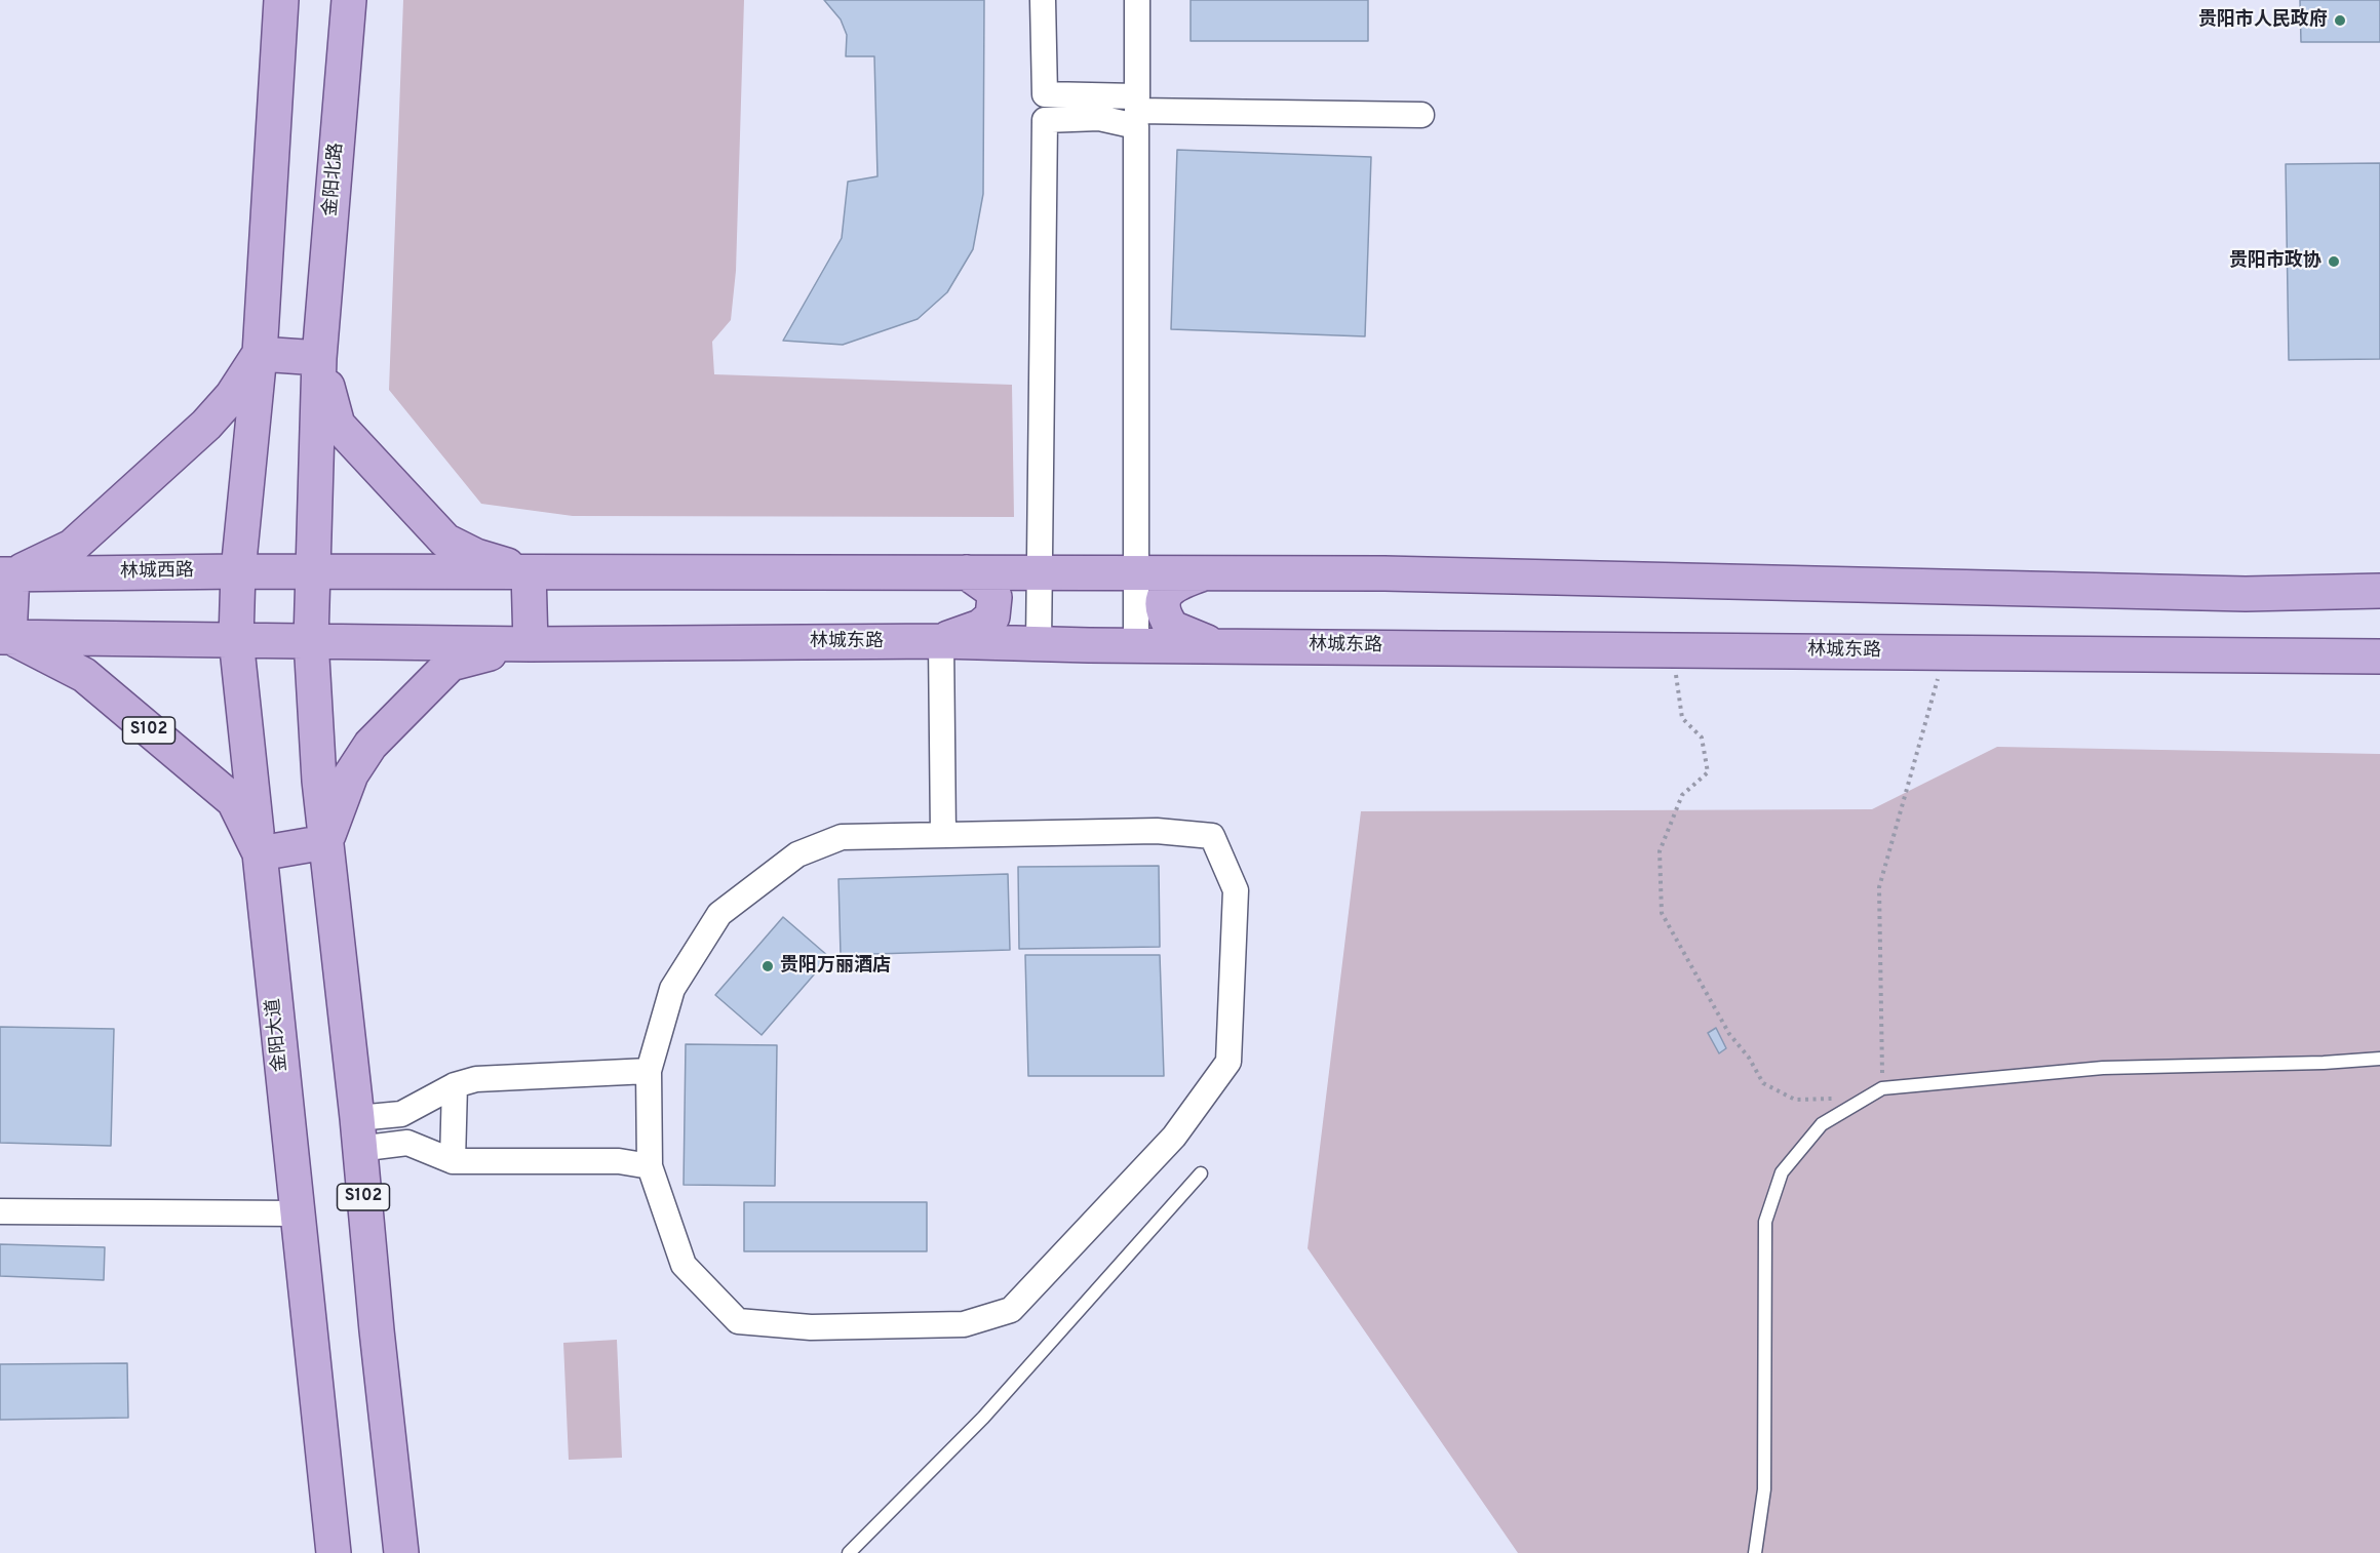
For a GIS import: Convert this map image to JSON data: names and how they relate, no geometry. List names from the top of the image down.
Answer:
{
  "streets": {
    "main road": [
      "金阳北路",
      "林城西路",
      "林城东路",
      "S102",
      "金阳大道"
    ]
  },
  "crossings": [
    ["金阳北路", "林城西路"],
    ["金阳北路", "林城东路"],
    ["金阳北路", "S102"]
  ],
  "places": ["贵阳市人民政府", "贵阳市政协", "贵阳万丽酒店"]
}
